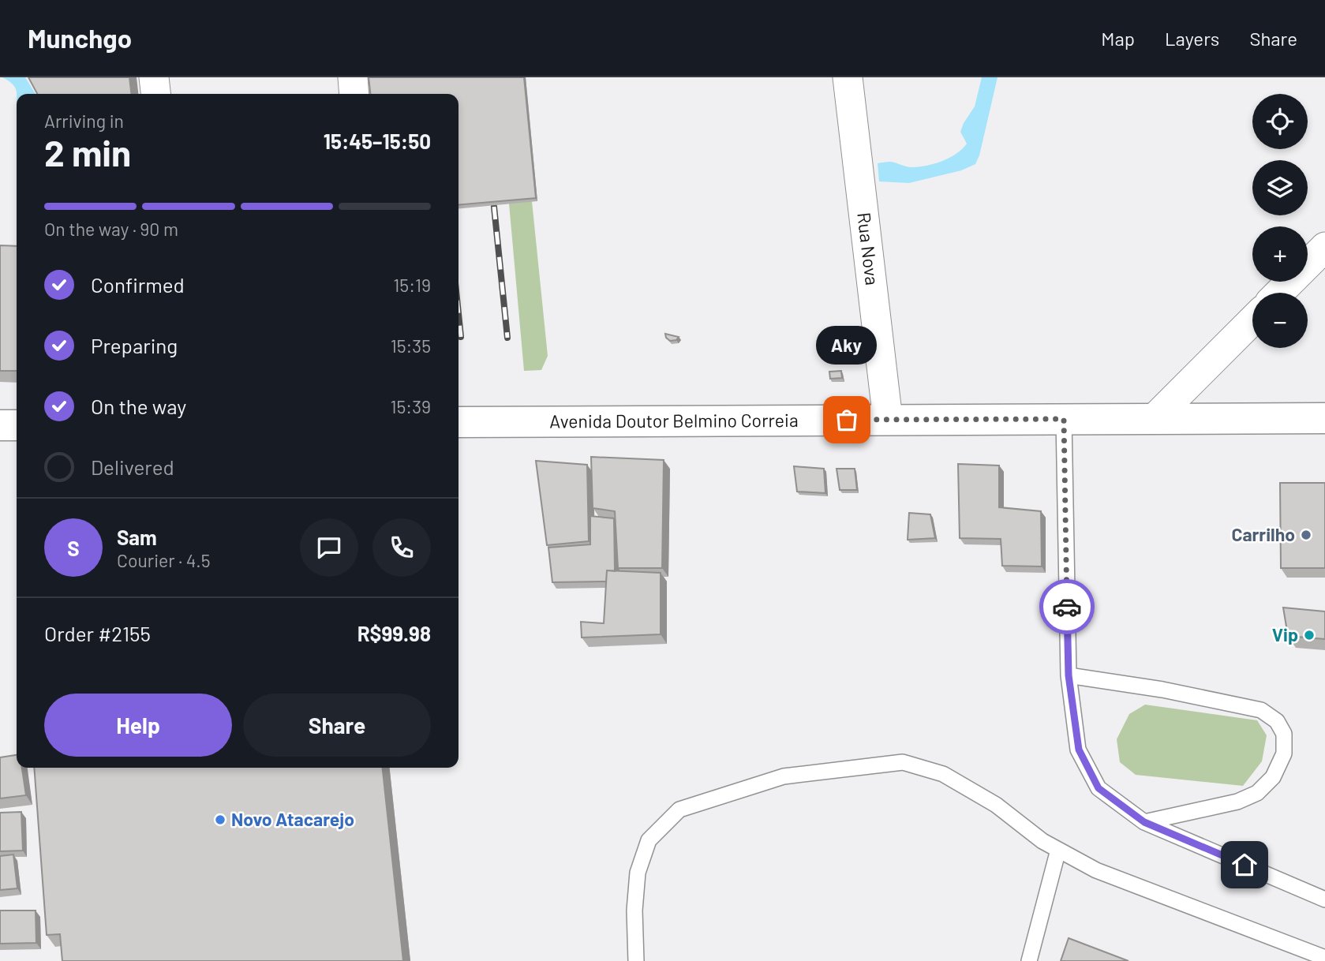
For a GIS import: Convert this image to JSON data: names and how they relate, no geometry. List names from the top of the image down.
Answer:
{
  "streets": {
    "main road": ["Avenida Doutor Belmino Correia"],
    "street": ["Rua Nova"]
  },
  "crossings": [
    ["Rua Nova", "Avenida Doutor Belmino Correia"]
  ],
  "places": [
    "Aky",
    "Carrilho",
    "Vip",
    "Novo Atacarejo"
  ],
  "page": {
    "header": "Munchgo",
    "nav": ["Map", "Layers", "Share"],
    "map_buttons": ["+", "−"],
    "heading": ["2 min", "Arriving in", "15:45–15:50"],
    "panel": [
      "Sam",
      "Courier · 4.5",
      "Order #2155",
      "R$99.98"
    ],
    "bar": "On the way · 90 m",
    "list": [
      ["Confirmed", "15:19"],
      ["Preparing", "15:35"],
      ["On the way", "15:39"],
      "Delivered"
    ],
    "bubble": "Aky",
    "round": "S",
    "buttons": ["Help", "Share"]
  }
}
